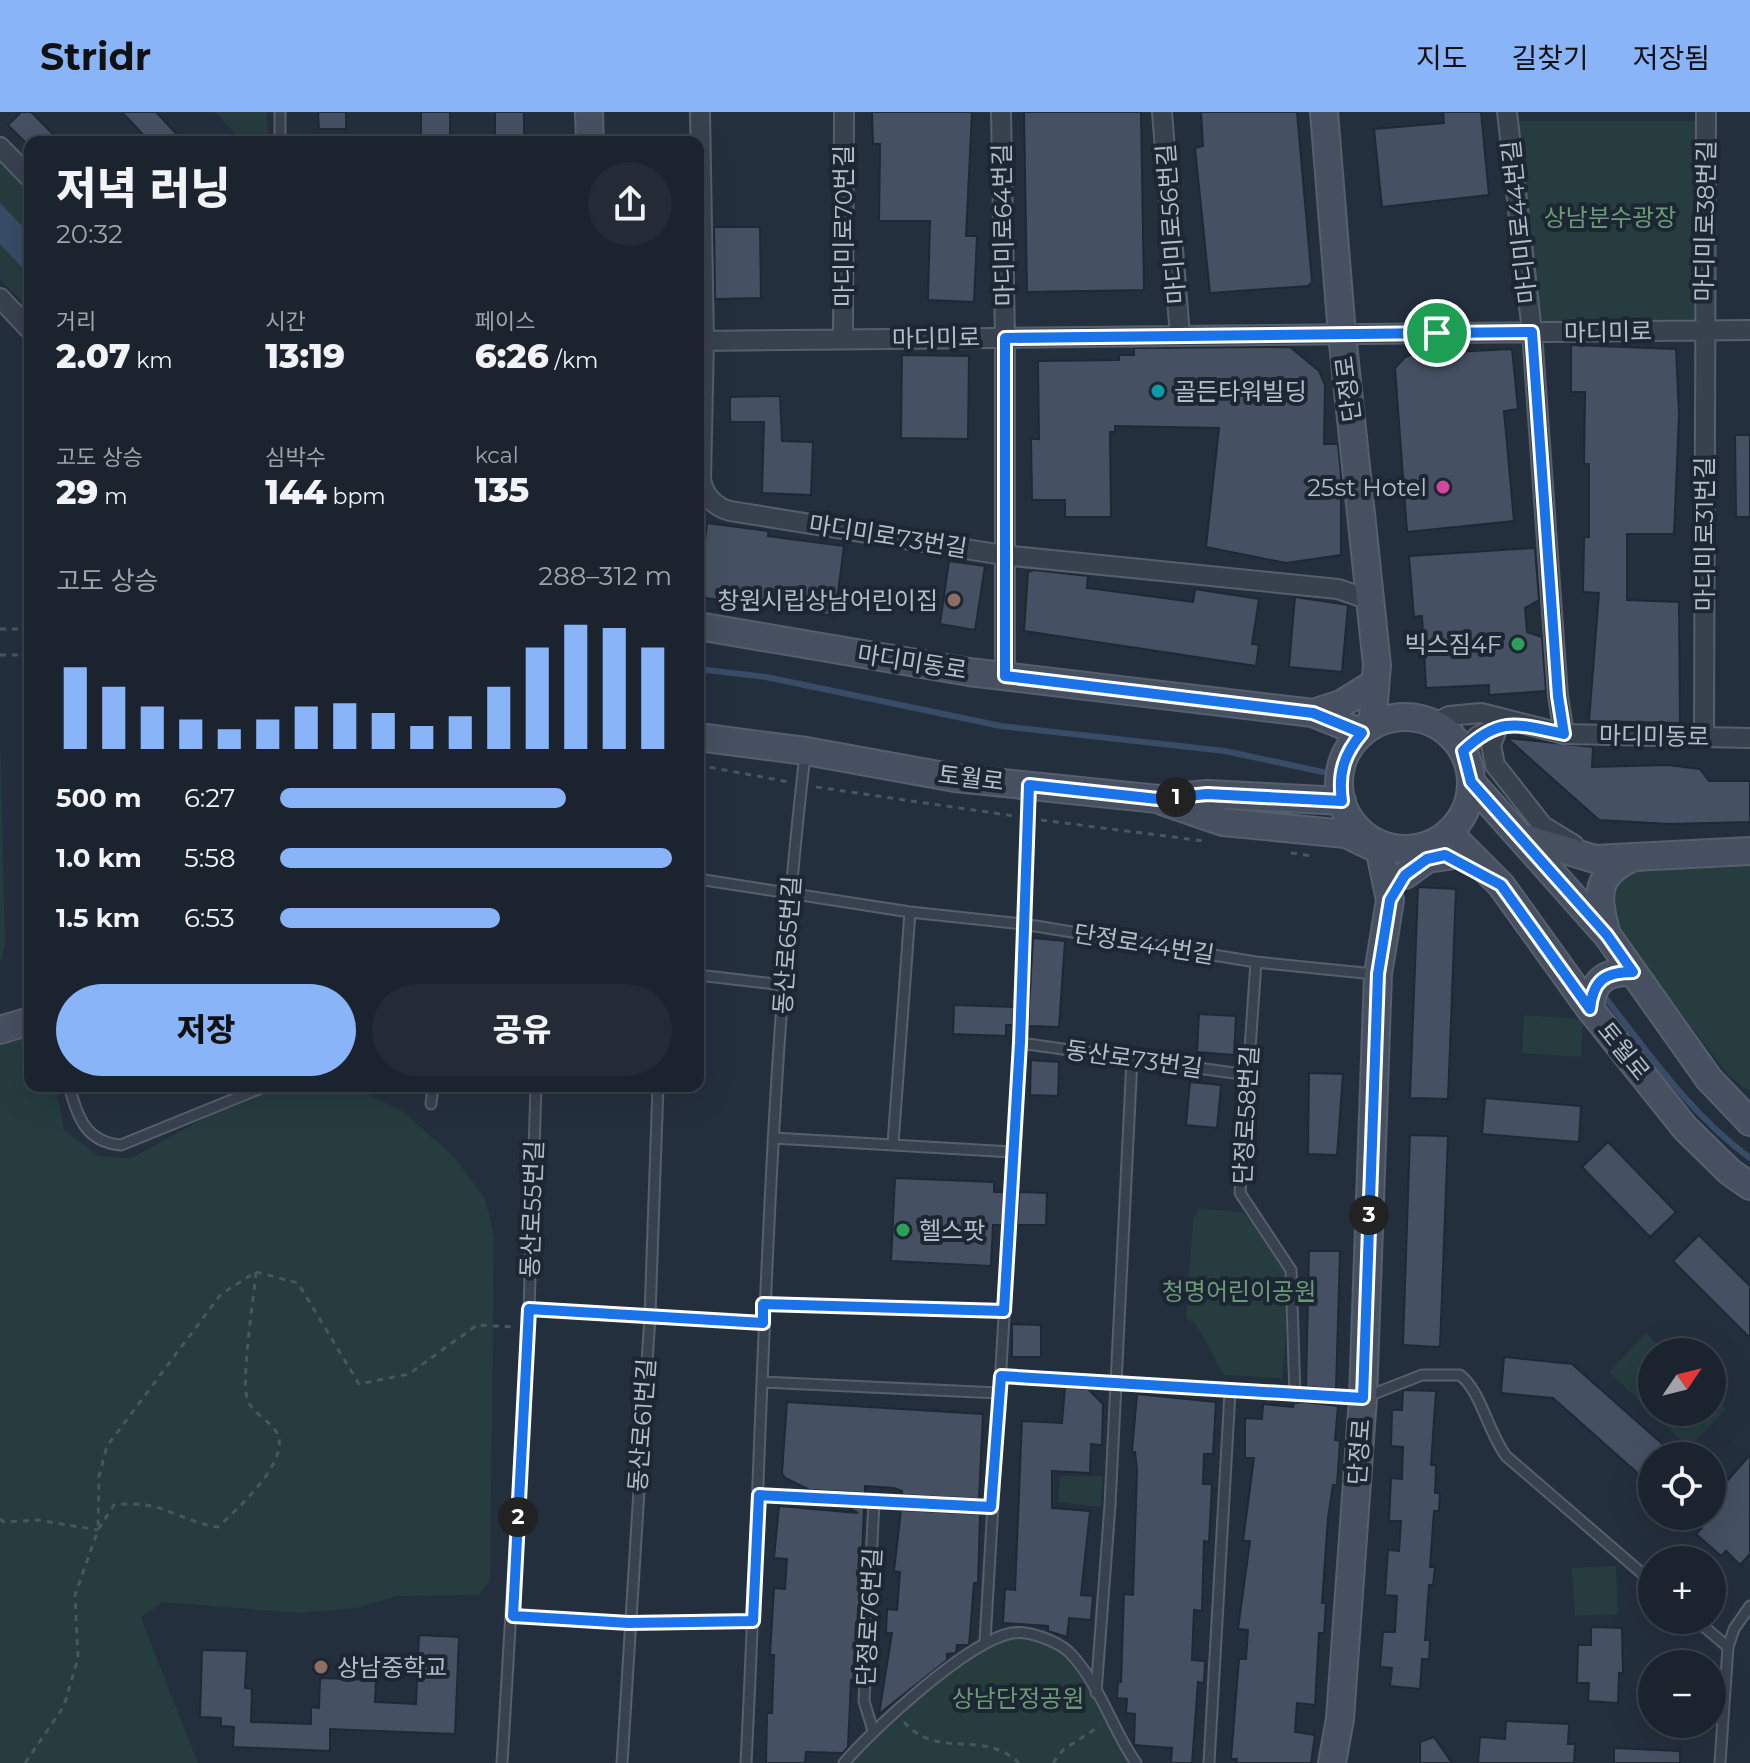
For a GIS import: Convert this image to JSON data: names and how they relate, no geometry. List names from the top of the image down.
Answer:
{
  "streets": {
    "street": [
      "마디미로38번길",
      "마디미로44번길",
      "마디미로56번길",
      "마디미로64번길",
      "마디미로70번길",
      "마디미로",
      "단정로",
      "마디미로31번길",
      "마디미로73번길",
      "마디미동로",
      "토월로"
    ],
    "lane": [
      "단정로44번길",
      "동산로65번길",
      "동산로73번길",
      "단정로58번길",
      "동산로55번길",
      "동산로61번길",
      "단정로76번길"
    ]
  },
  "crossings": [
    ["마디미로38번길", "마디미로"],
    ["마디미로38번길", "마디미로31번길"],
    ["마디미로44번길", "마디미로"],
    ["마디미로44번길", "마디미동로"],
    ["마디미로56번길", "마디미로"],
    ["마디미로64번길", "마디미로"],
    ["마디미로64번길", "마디미로73번길"],
    ["마디미로64번길", "마디미동로"],
    ["마디미로70번길", "마디미로"],
    ["마디미로", "단정로"],
    ["마디미로", "마디미로31번길"],
    ["단정로", "마디미로73번길"],
    ["단정로", "마디미동로"],
    ["단정로", "토월로"],
    ["단정로", "단정로44번길"],
    ["마디미로31번길", "마디미동로"],
    ["마디미동로", "토월로"],
    ["토월로", "동산로65번길"],
    ["단정로44번길", "동산로65번길"],
    ["단정로44번길", "단정로58번길"],
    ["동산로73번길", "단정로58번길"]
  ],
  "parks": ["상남분수광장", "청명어린이공원", "상남단정공원"],
  "places": [
    "골든타워빌딩",
    "25st Hotel",
    "창원시립상남어린이집",
    "빅스짐4F",
    "헬스팟",
    "상남중학교"
  ],
  "north": "top right",
  "page": {
    "header": "Stridr",
    "nav": ["지도", "길찾기", "저장됨"],
    "heading": ["저녁 러닝", "20:32"],
    "stats": [
      ["거리", "2.07 km"],
      ["시간", "13:19"],
      ["페이스", "6:26 /km"],
      ["고도 상승", "29 m"],
      ["심박수", "144 bpm"],
      ["kcal", "135"]
    ],
    "chart": ["고도 상승", "288–312 m"],
    "list": [
      {
        "name": "500 m",
        "note": "6:27"
      },
      {
        "name": "1.0 km",
        "note": "5:58"
      },
      {
        "name": "1.5 km",
        "note": "6:53"
      }
    ],
    "pins": ["1", "3", "2"],
    "buttons": ["저장", "공유"],
    "map_buttons": ["+", "−"]
  }
}
